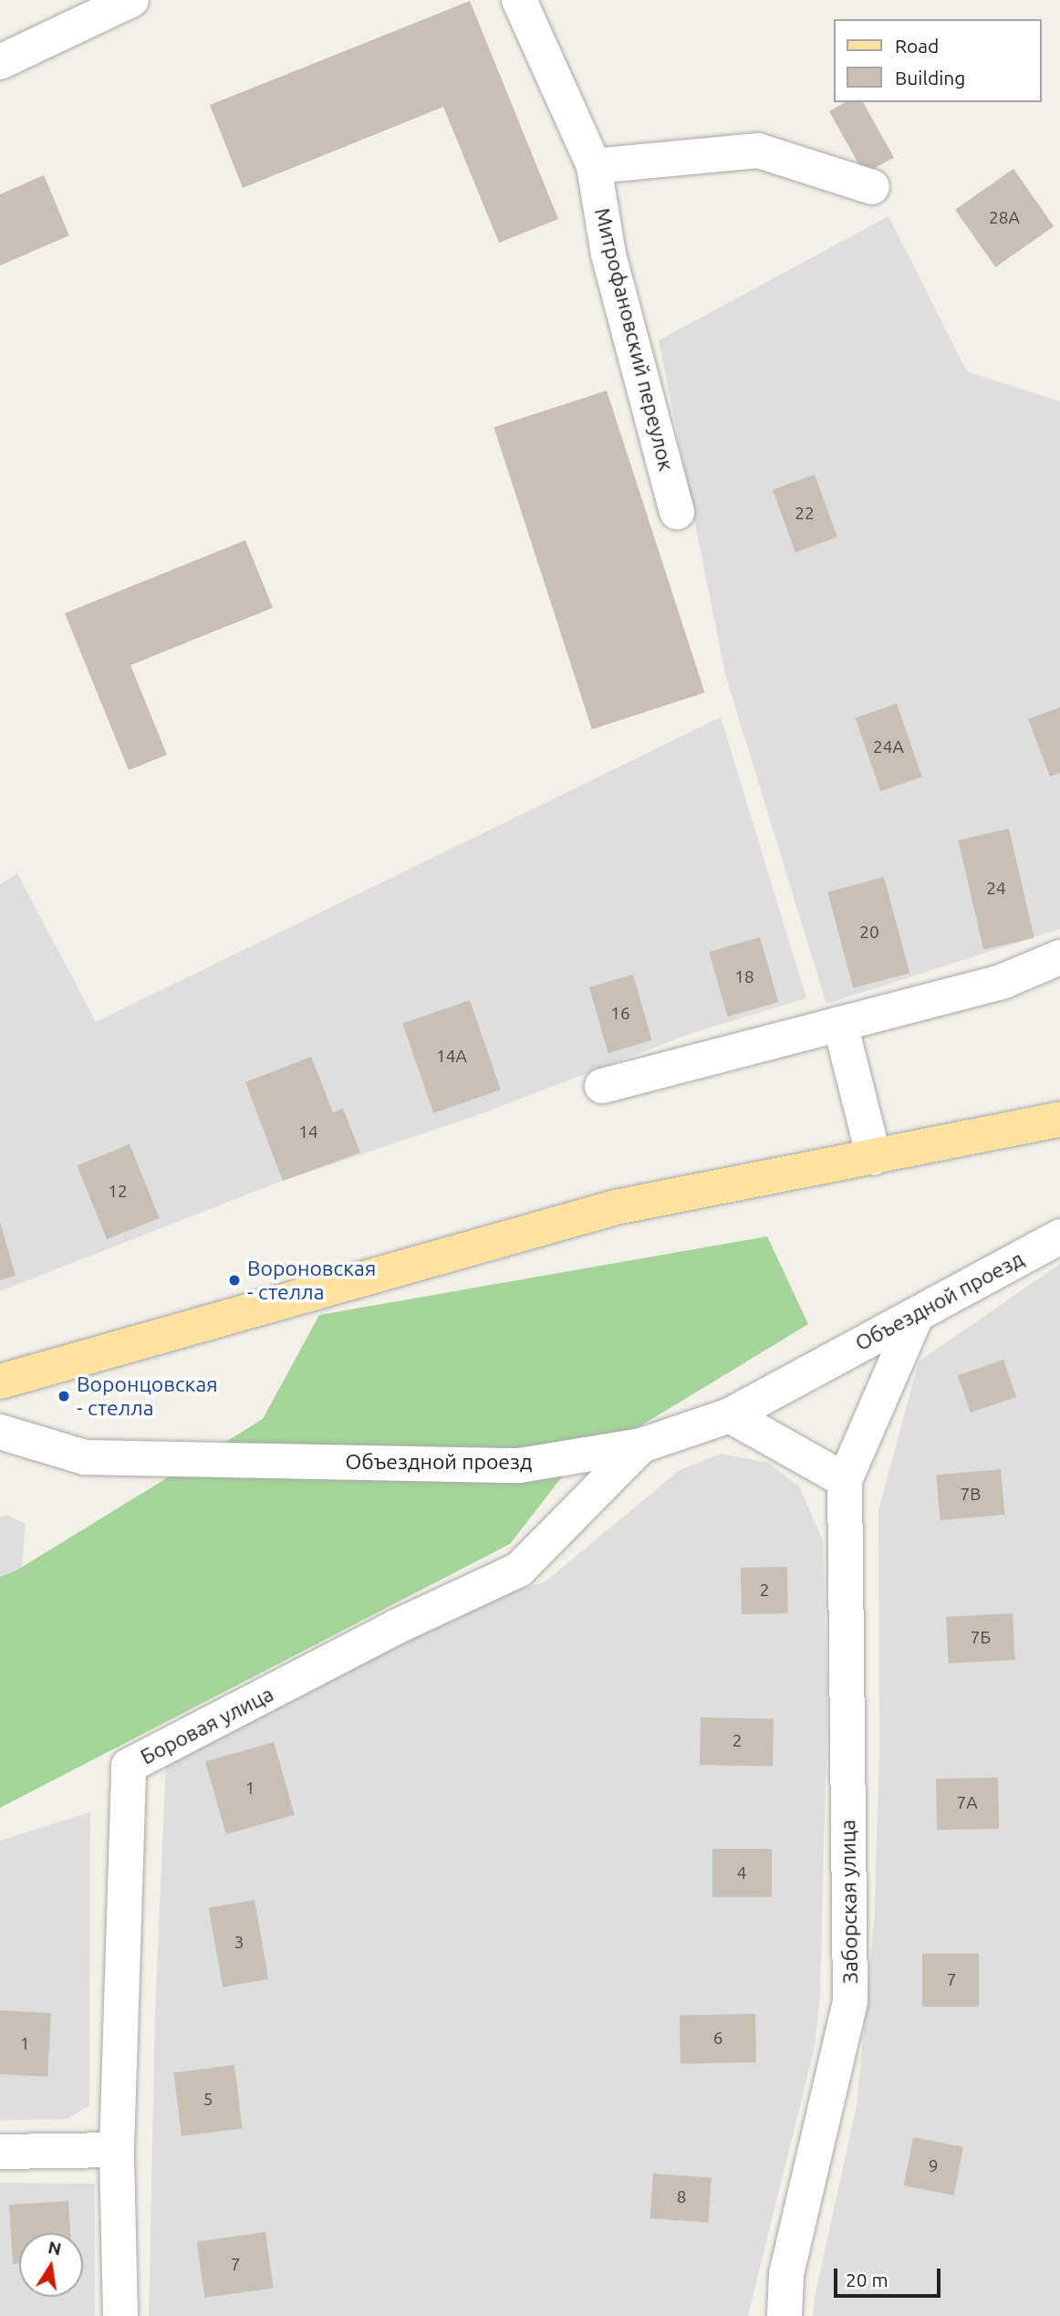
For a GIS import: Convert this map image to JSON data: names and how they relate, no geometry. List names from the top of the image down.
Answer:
{
  "streets": {
    "street": [
      "Митрофановский переулок",
      "Объездной проезд",
      "Боровая улица",
      "Заборская улица"
    ]
  },
  "crossings": [
    ["Объездной проезд", "Боровая улица"]
  ],
  "places": ["Вороновская - стелла", "Воронцовская - стелла"],
  "house_numbers": [
    "28А",
    "22",
    "24А",
    "24",
    "20",
    "18",
    "16",
    "14А",
    "14",
    "12",
    "7В",
    "2",
    "7Б",
    "2",
    "1",
    "7А",
    "4",
    "3",
    "7",
    "6",
    "1",
    "5",
    "9",
    "8",
    "7"
  ],
  "legend": ["Road", "Building"],
  "scale_bar": "20 m",
  "north": "top"
}
